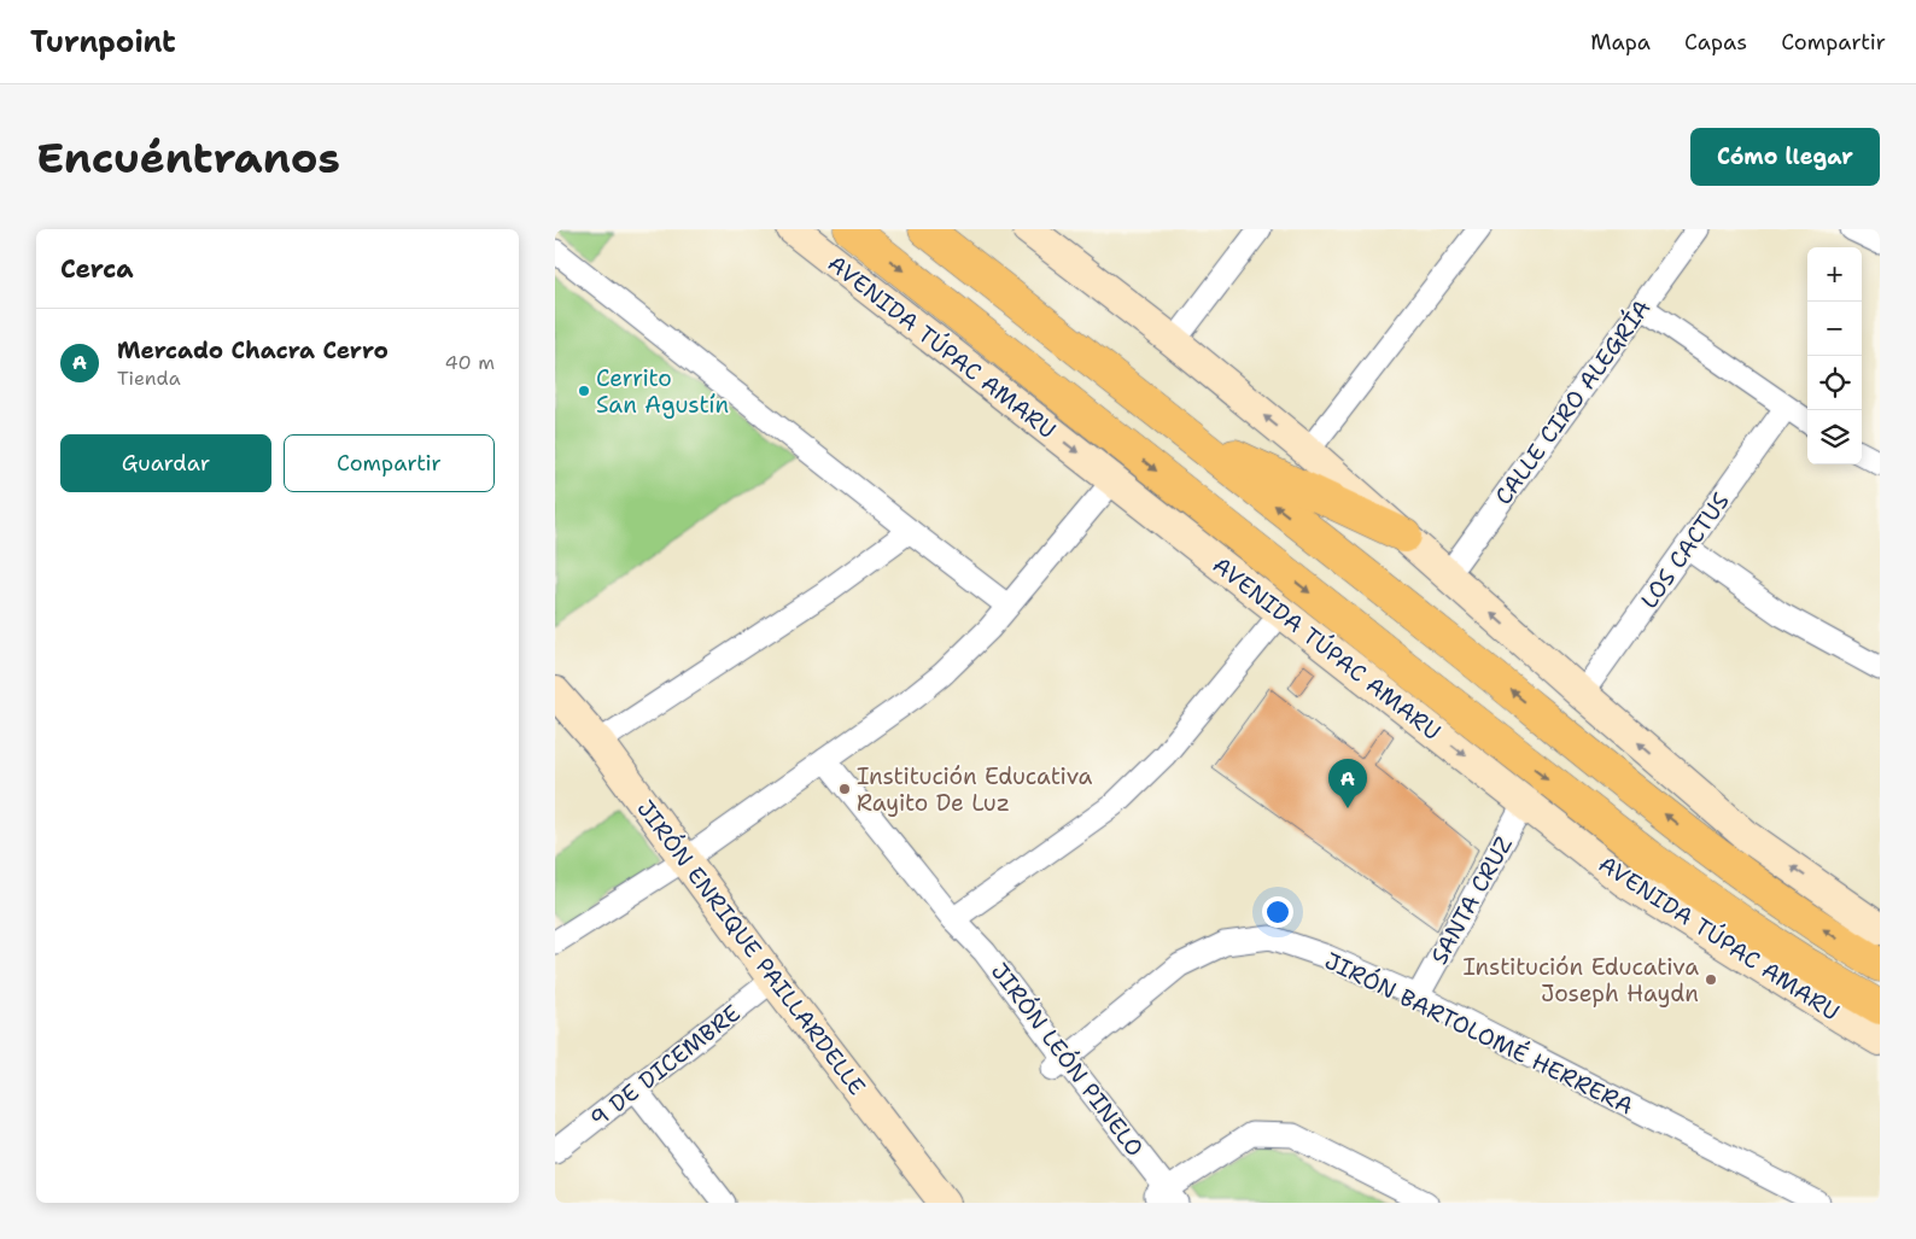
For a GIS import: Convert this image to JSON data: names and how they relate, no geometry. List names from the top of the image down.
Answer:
{
  "streets": {
    "highway": ["AVENIDA TÚPAC AMARU"],
    "main road": ["JIRÓN ENRIQUE PAILLARDELLE"],
    "street": [
      "CALLE CIRO ALEGRÍA",
      "LOS CACTUS",
      "SANTA CRUZ",
      "JIRÓN BARTOLOMÉ HERRERA",
      "JIRÓN LEÓN PINELO",
      "9 DE DICEMBRE"
    ]
  },
  "crossings": [
    ["AVENIDA TÚPAC AMARU", "SANTA CRUZ"],
    ["SANTA CRUZ", "JIRÓN BARTOLOMÉ HERRERA"],
    ["JIRÓN ENRIQUE PAILLARDELLE", "9 DE DICEMBRE"],
    ["JIRÓN BARTOLOMÉ HERRERA", "JIRÓN LEÓN PINELO"]
  ],
  "places": ["Cerrito San Agustín", "Institución Educativa Rayito De Luz", "Institución Educativa Joseph Haydn"],
  "page": {
    "header": "Turnpoint",
    "nav": ["Mapa", "Capas", "Compartir"],
    "buttons": [
      "Cómo llegar",
      ["Guardar", "Compartir"]
    ],
    "title": "Encuéntranos",
    "heading": "Cerca",
    "map_buttons": ["+", "−"],
    "list": [
      {
        "mark": "A",
        "name": "Mercado Chacra Cerro",
        "note": "Tienda",
        "value": "40 m"
      }
    ],
    "pins": "A"
  }
}
